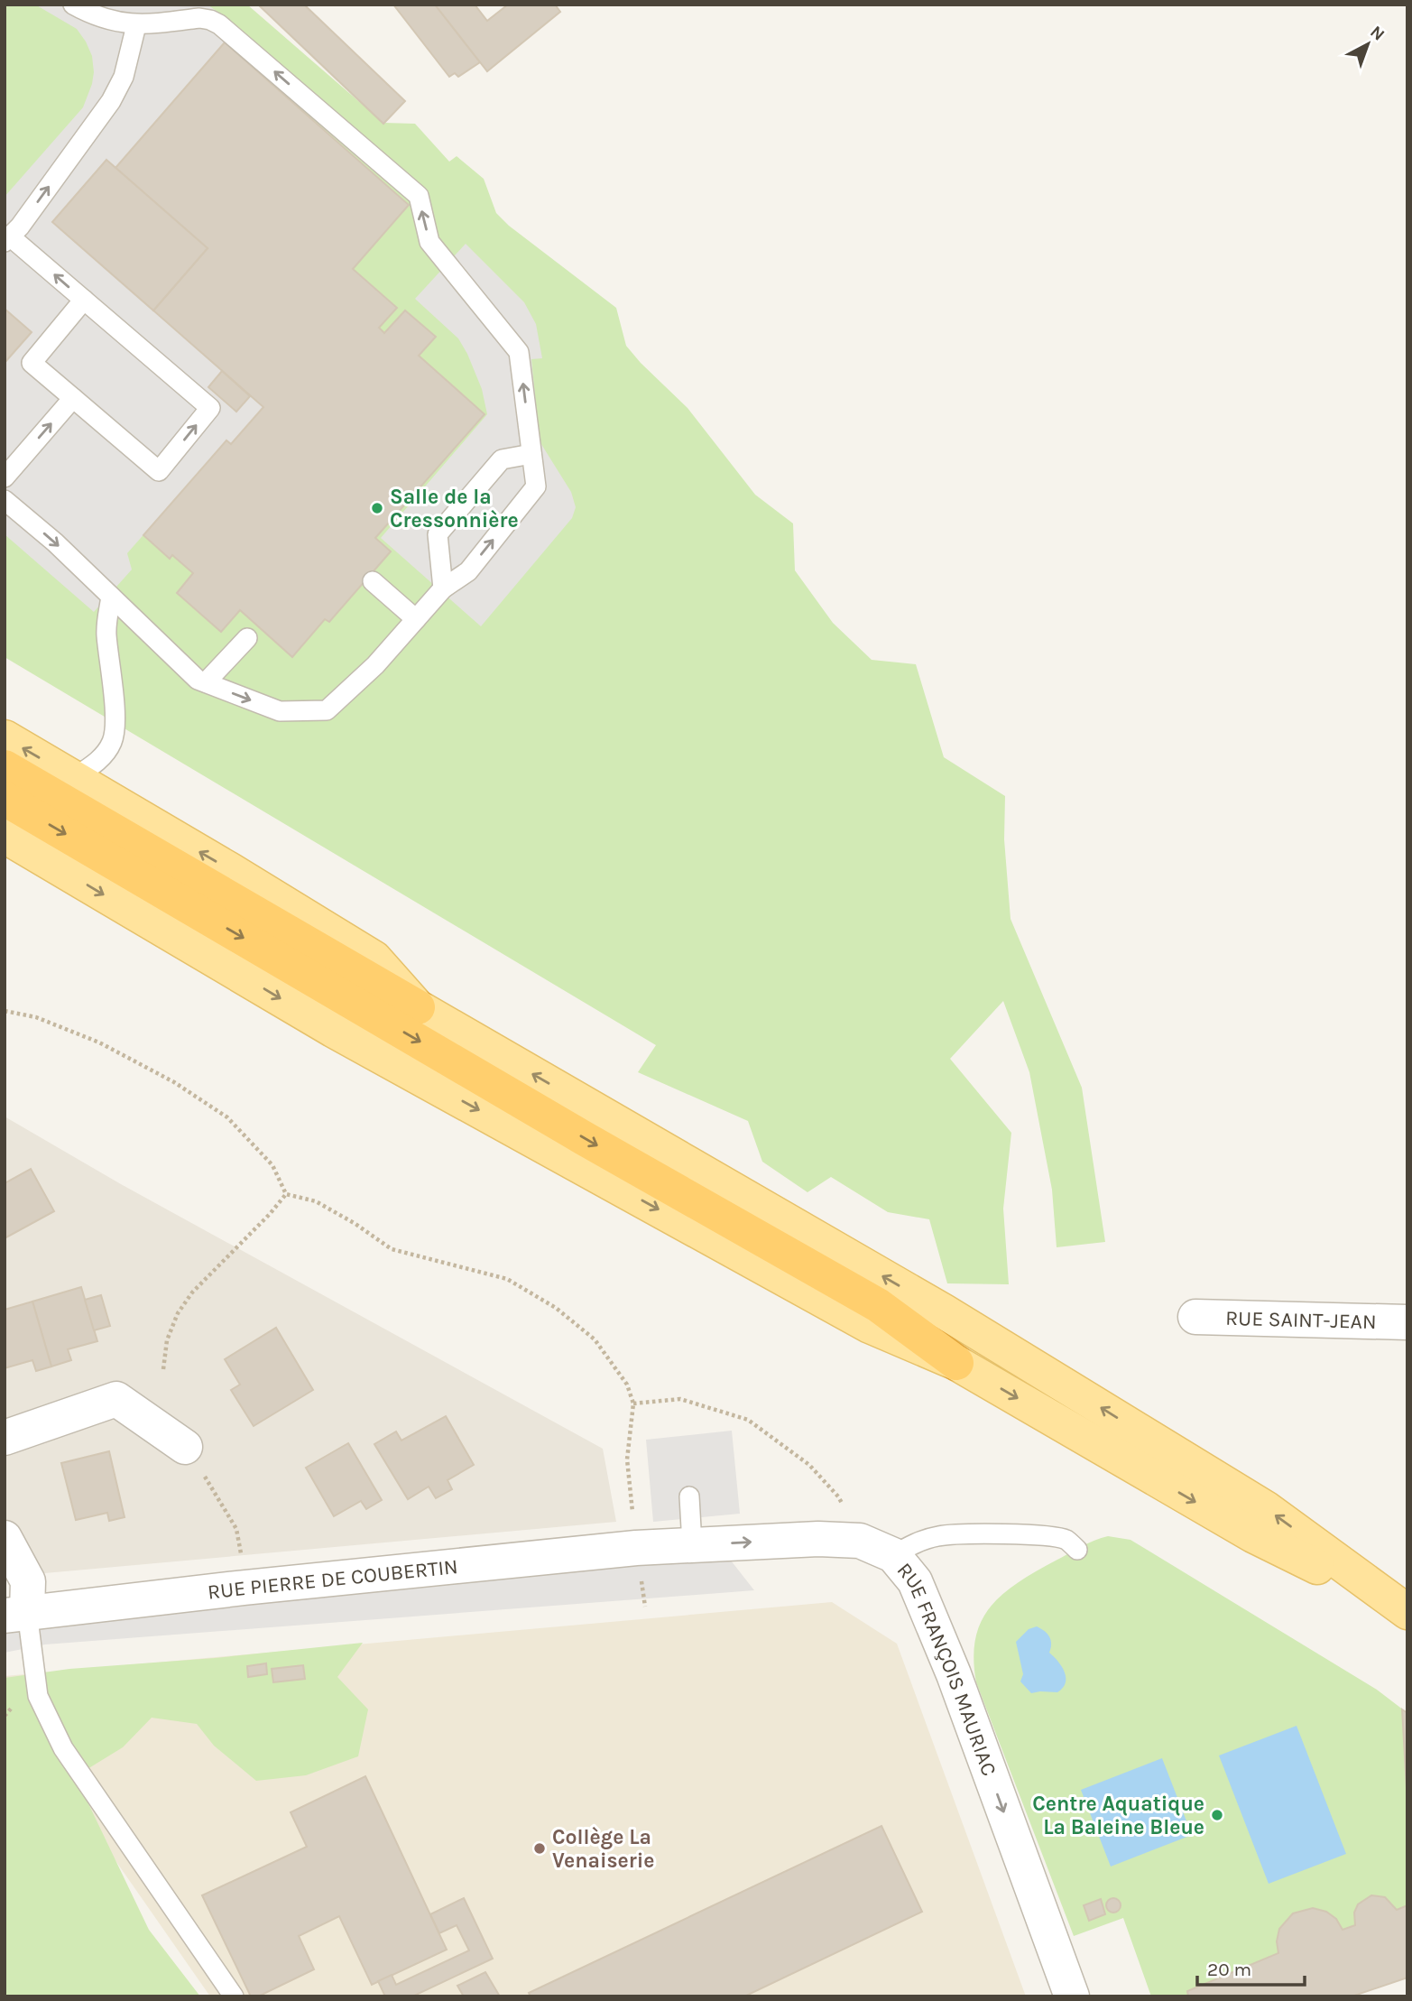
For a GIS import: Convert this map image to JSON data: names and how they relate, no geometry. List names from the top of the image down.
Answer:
{
  "streets": {
    "street": ["RUE SAINT-JEAN", "RUE PIERRE DE COUBERTIN", "RUE FRANÇOIS MAURIAC"]
  },
  "crossings": [
    ["RUE PIERRE DE COUBERTIN", "RUE FRANÇOIS MAURIAC"]
  ],
  "one_way": ["RUE FRANÇOIS MAURIAC"],
  "places": ["Salle de la Cressonnière", "Centre Aquatique La Baleine Bleue", "Collège La Venaiserie"],
  "scale_bar": "20 m",
  "north": "top right"
}
